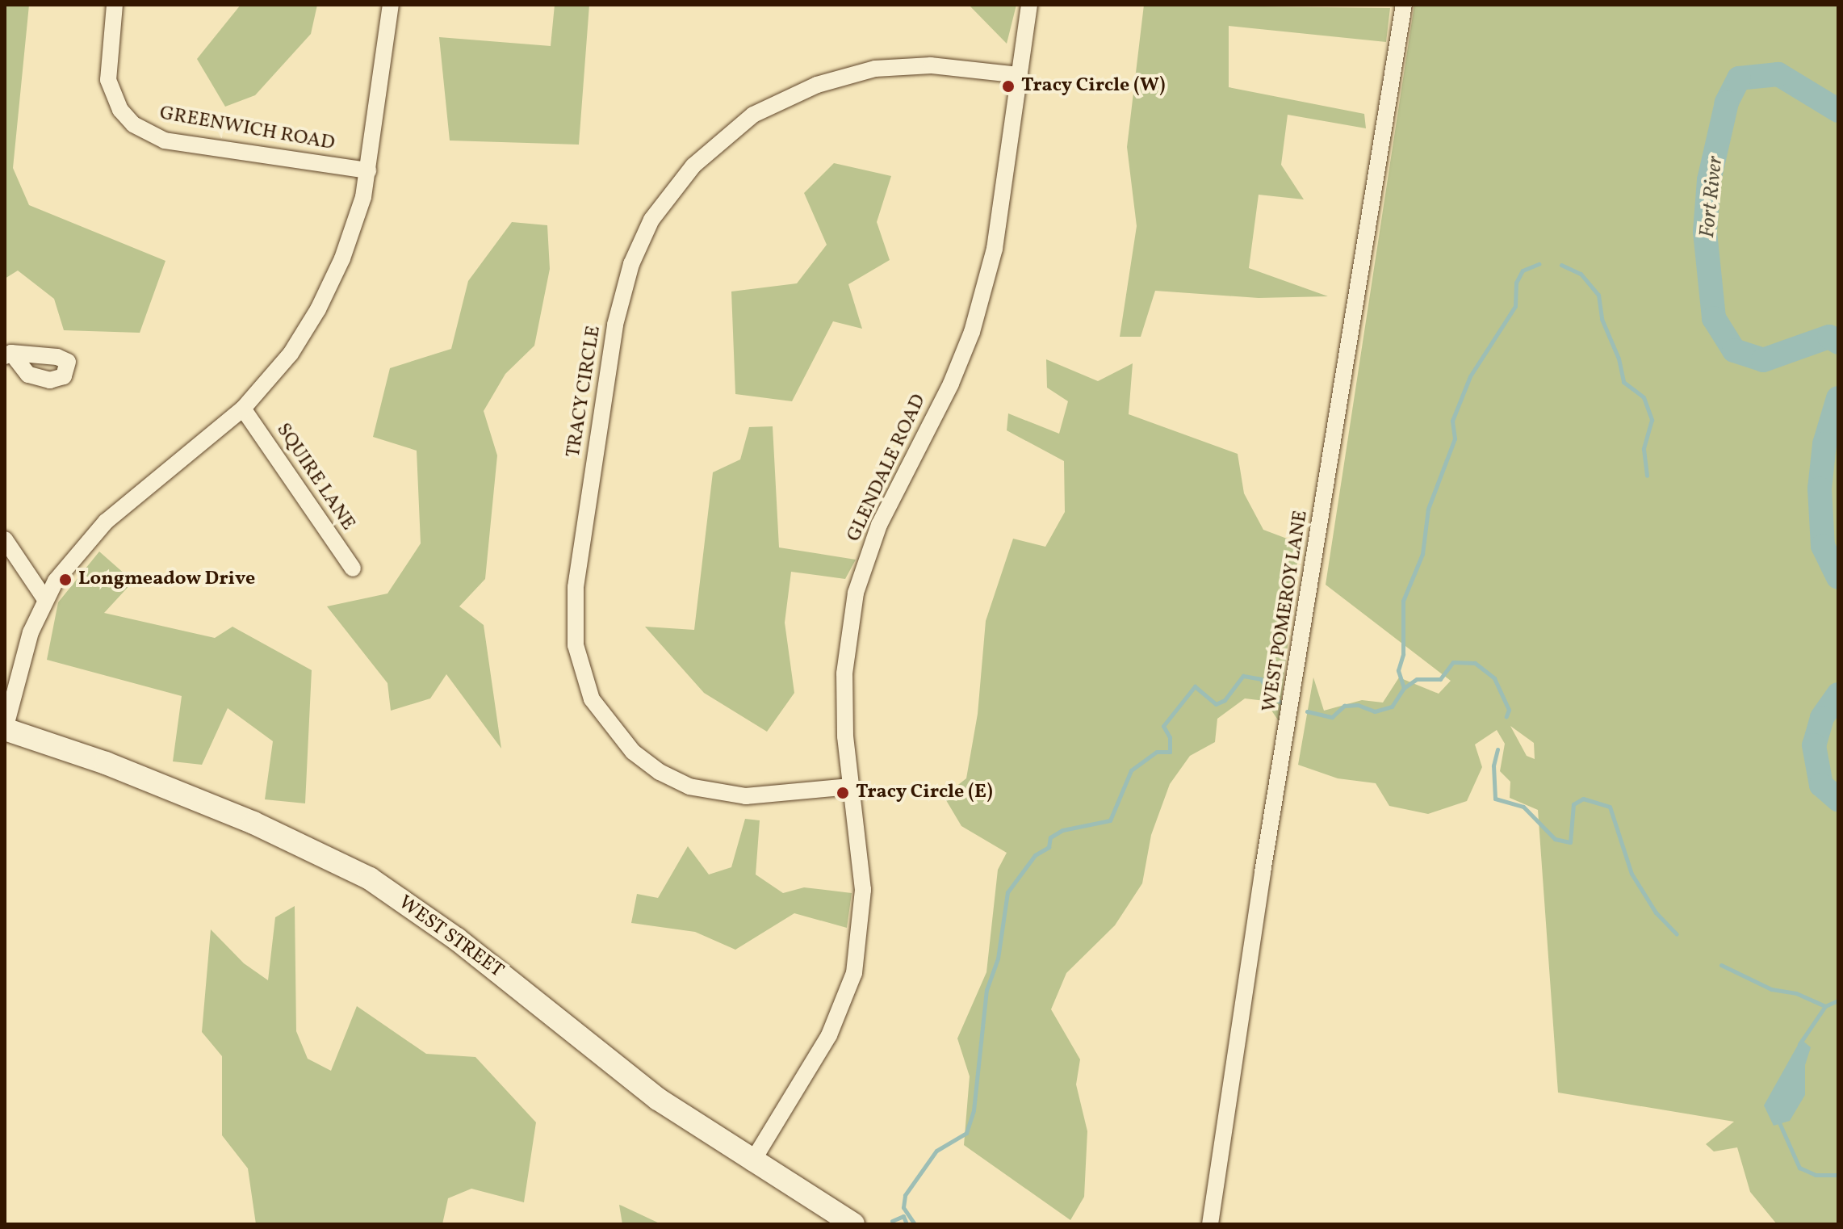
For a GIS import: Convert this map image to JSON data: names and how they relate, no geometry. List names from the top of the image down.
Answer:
{
  "streets": {
    "main road": ["WEST STREET"],
    "street": [
      "GREENWICH ROAD",
      "TRACY CIRCLE",
      "GLENDALE ROAD",
      "SQUIRE LANE",
      "WEST POMEROY LANE"
    ]
  },
  "crossings": [
    ["TRACY CIRCLE", "GLENDALE ROAD"],
    ["GLENDALE ROAD", "WEST STREET"]
  ],
  "water": ["Fort River"],
  "places": ["Tracy Circle (W)", "Longmeadow Drive", "Tracy Circle (E)"]
}
